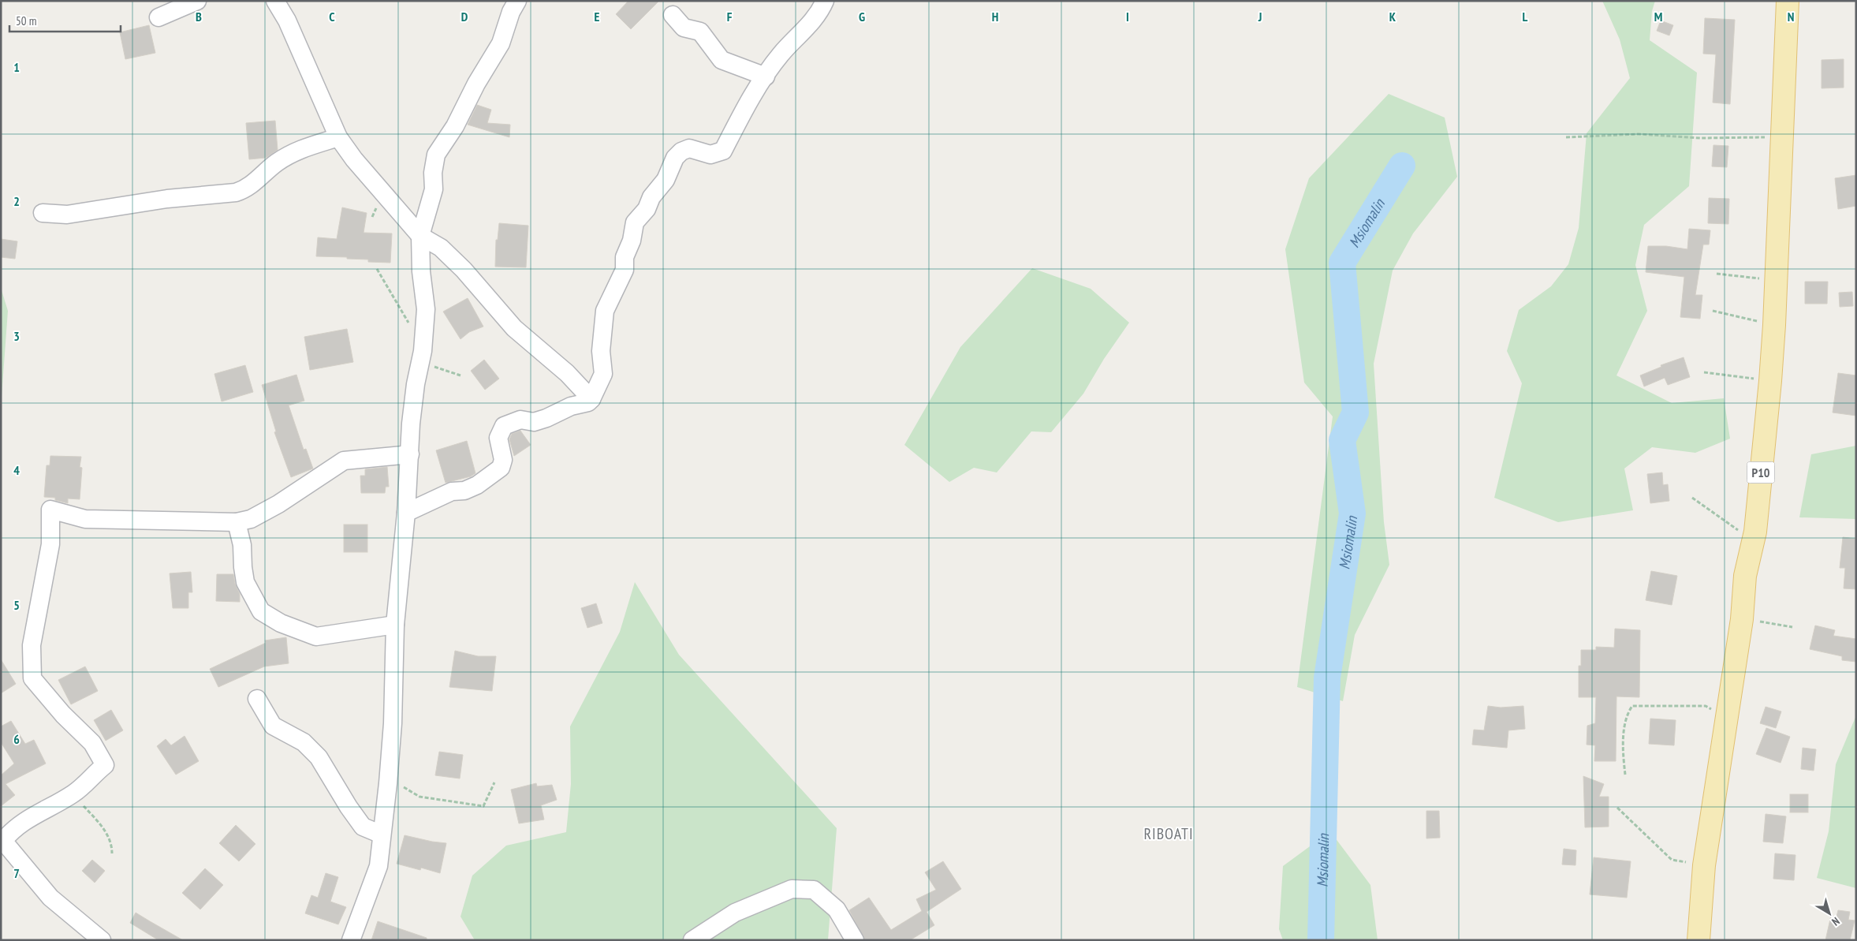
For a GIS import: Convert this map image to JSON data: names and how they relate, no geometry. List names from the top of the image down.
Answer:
{
  "streets": {
    "main road": ["P10"]
  },
  "districts": ["RIBOATI"],
  "water": ["Msiomalin"],
  "scale_bar": "50 m",
  "north": "bottom right",
  "grid": {
    "columns": [
      "B",
      "C",
      "D",
      "E",
      "F",
      "G",
      "H",
      "I",
      "J",
      "K",
      "L",
      "M",
      "N"
    ],
    "rows": [
      "1",
      "2",
      "3",
      "4",
      "5",
      "6",
      "7"
    ]
  }
}
